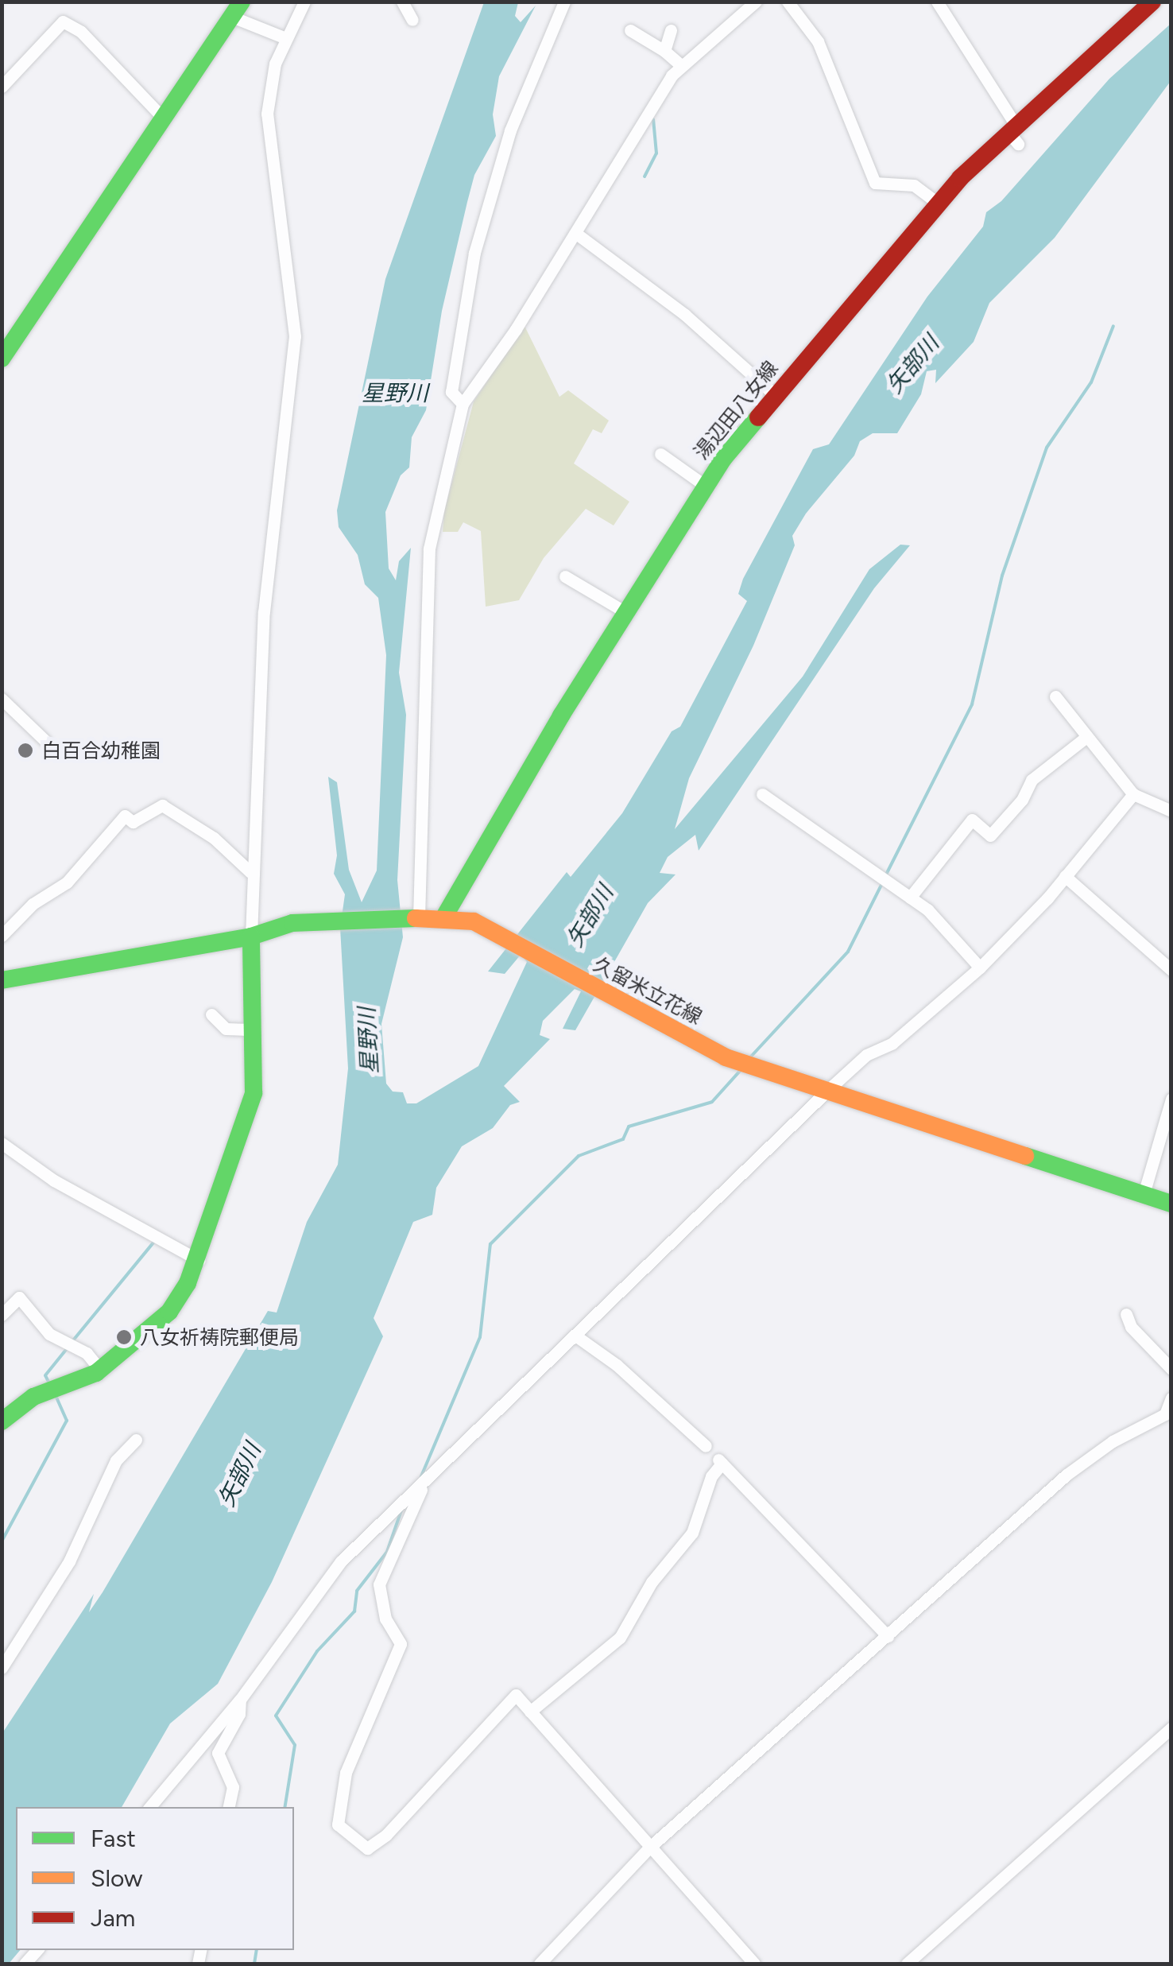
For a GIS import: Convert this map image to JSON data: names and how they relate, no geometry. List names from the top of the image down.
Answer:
{
  "streets": {
    "main road": ["湯辺田八女線", "久留米立花線"]
  },
  "crossings": [
    ["湯辺田八女線", "久留米立花線"]
  ],
  "water": ["矢部川", "星野川"],
  "places": ["白百合幼稚園", "八女祈祷院郵便局"],
  "legend": ["Fast", "Slow", "Jam"]
}
